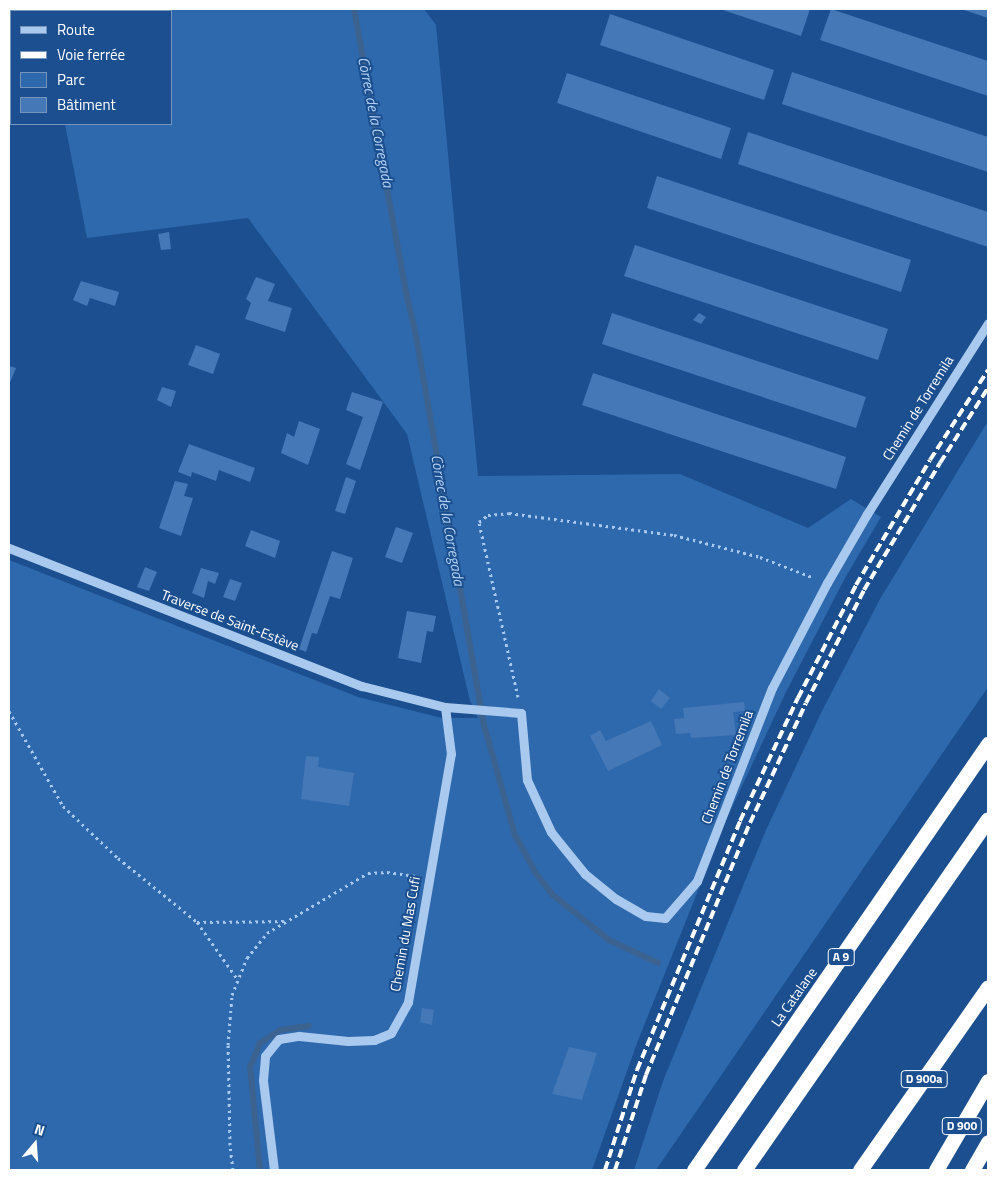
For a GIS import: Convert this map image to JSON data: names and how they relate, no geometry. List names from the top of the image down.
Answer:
{
  "streets": {
    "highway": [
      "A 9",
      "La Catalane",
      "D 900a",
      "D 900"
    ],
    "street": ["Chemin de Torremila", "Traverse de Saint-Estève", "Chemin du Mas Cufi"]
  },
  "crossings": [
    ["Traverse de Saint-Estève", "Chemin du Mas Cufi"]
  ],
  "water": ["Còrrec de la Corregada"],
  "legend": [
    "Route",
    "Voie ferrée",
    "Parc",
    "Bâtiment"
  ],
  "north": "top"
}
